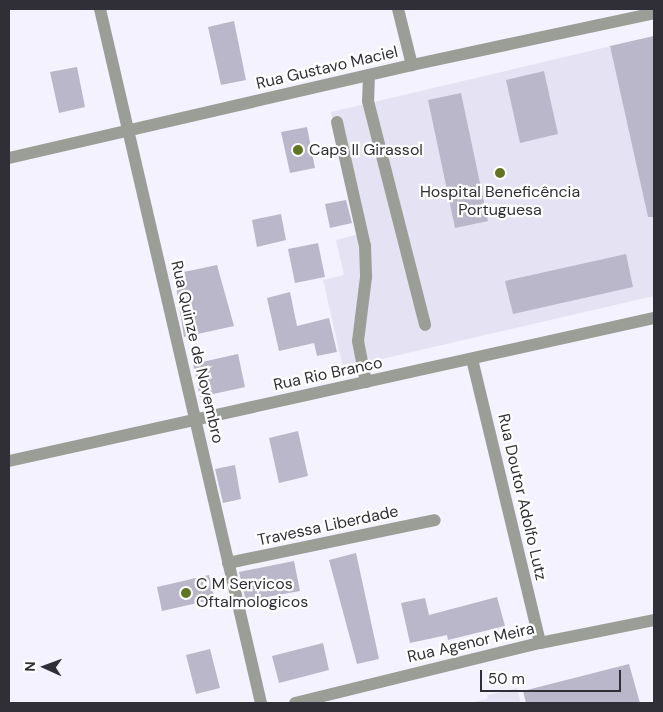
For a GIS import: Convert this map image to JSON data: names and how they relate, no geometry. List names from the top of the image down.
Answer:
{
  "streets": {
    "street": [
      "Rua Gustavo Maciel",
      "Rua Quinze de Novembro",
      "Rua Rio Branco",
      "Rua Doutor Adolfo Lutz",
      "Travessa Liberdade",
      "Rua Agenor Meira"
    ]
  },
  "crossings": [
    ["Rua Gustavo Maciel", "Rua Quinze de Novembro"],
    ["Rua Quinze de Novembro", "Rua Rio Branco"],
    ["Rua Quinze de Novembro", "Travessa Liberdade"],
    ["Rua Rio Branco", "Rua Doutor Adolfo Lutz"],
    ["Rua Doutor Adolfo Lutz", "Rua Agenor Meira"]
  ],
  "places": ["Caps II Girassol", "Hospital Beneficência Portuguesa", "C M Servicos Oftalmologicos"],
  "scale_bar": "50 m",
  "north": "left"
}
